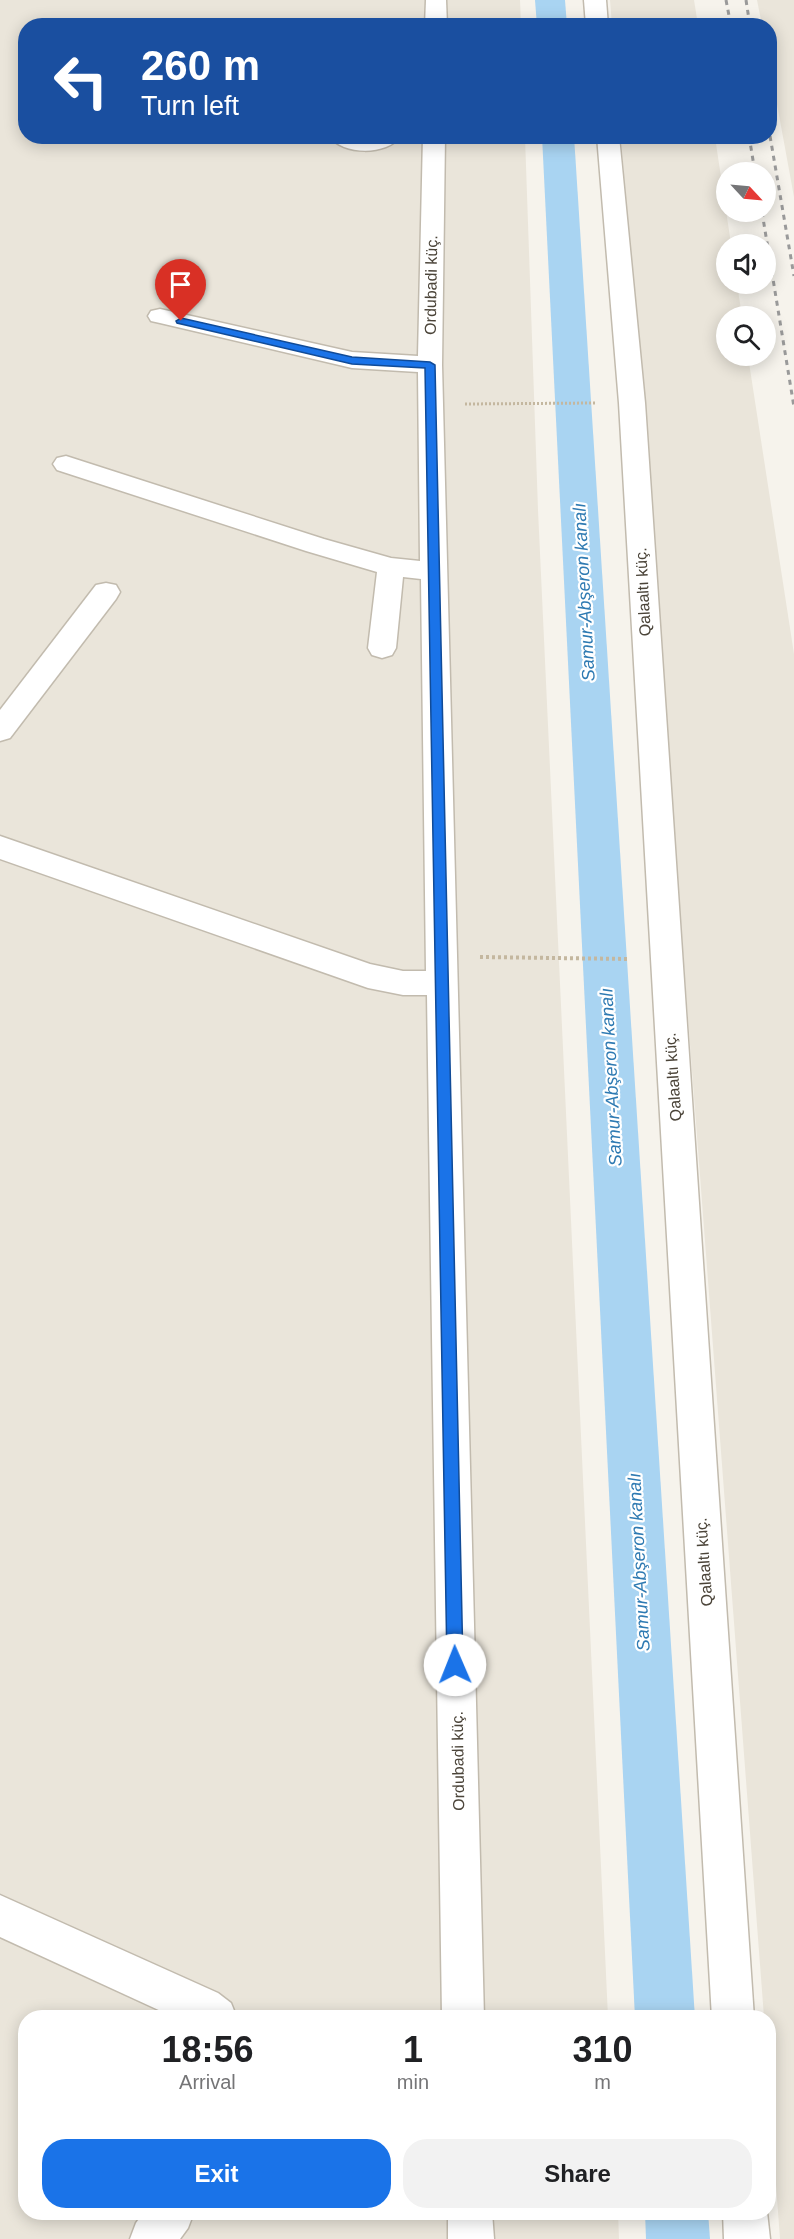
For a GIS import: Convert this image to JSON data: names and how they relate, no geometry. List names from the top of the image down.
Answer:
{
  "streets": {
    "street": ["Ordubadi küç.", "Qalaaltı küç."]
  },
  "water": ["Samur-Abşeron kanalı"],
  "north": "bottom right",
  "page": {
    "turn": ["260 m", "Turn left"],
    "eta": [
      "18:56",
      "Arrival",
      "1",
      "min",
      "310",
      "m"
    ],
    "buttons": ["Exit", "Share"]
  }
}
